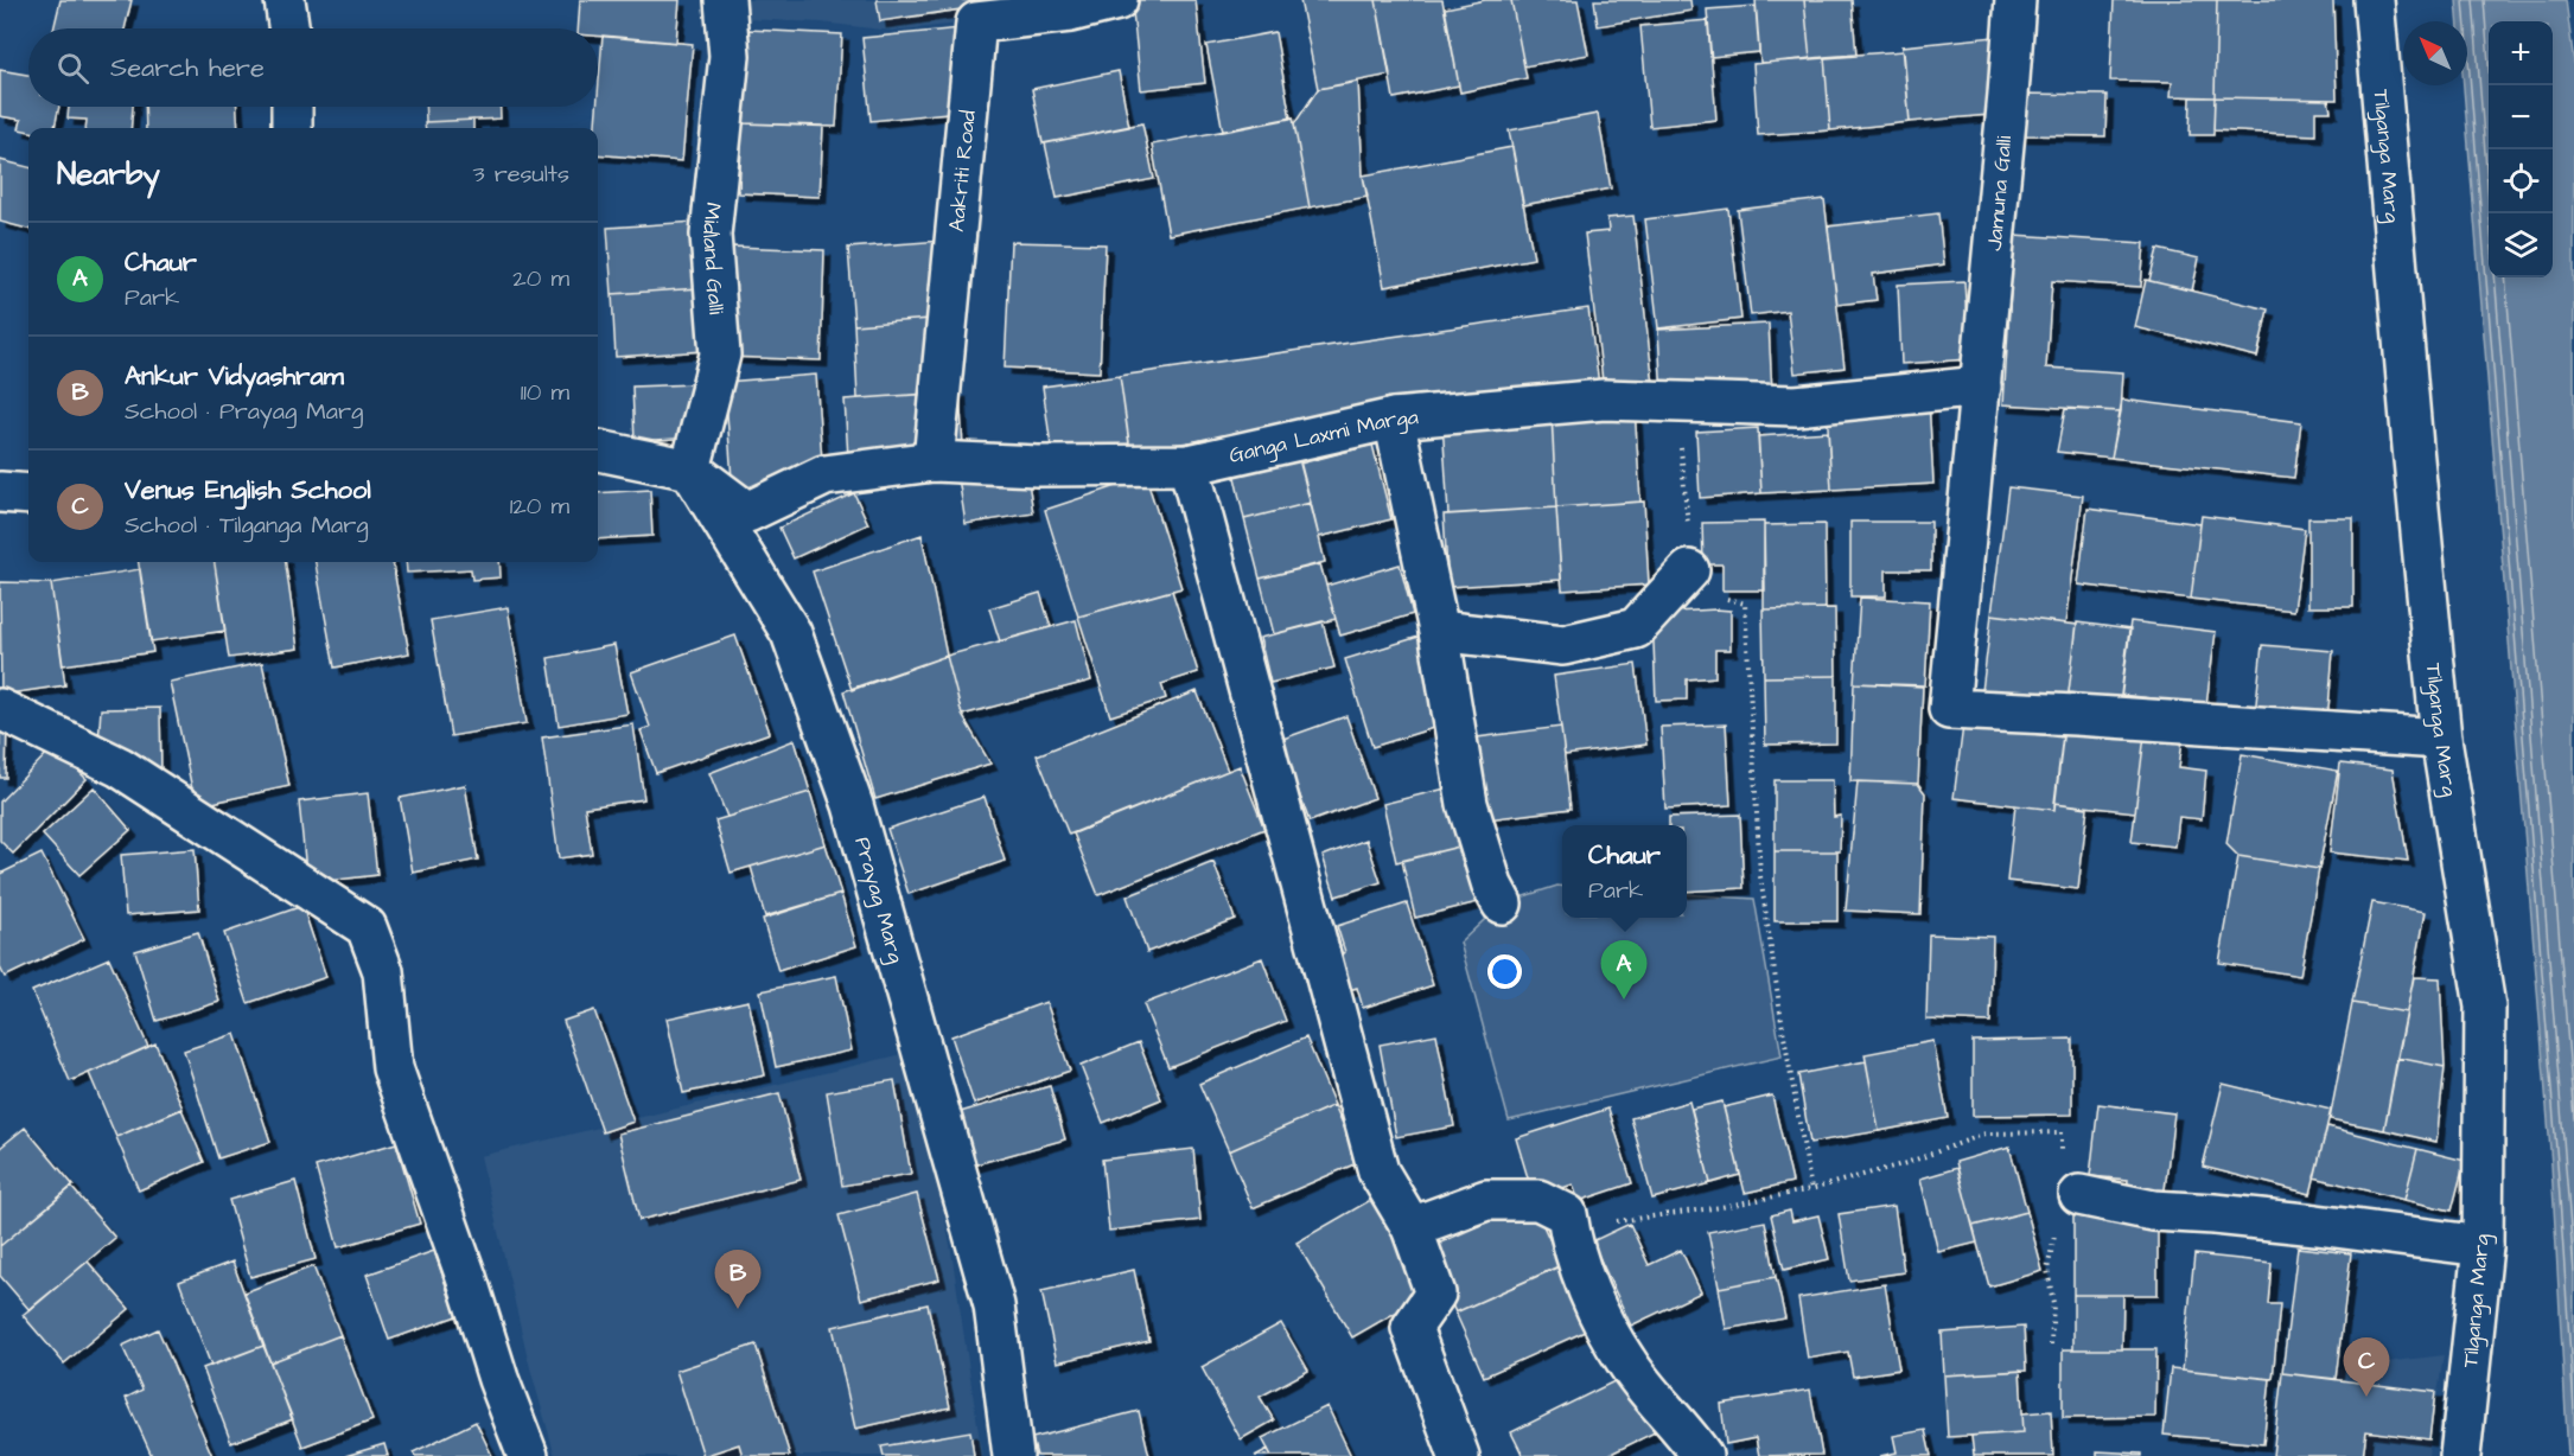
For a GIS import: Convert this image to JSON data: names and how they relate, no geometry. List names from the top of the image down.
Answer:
{
  "streets": {
    "street": [
      "Tilganga Marg",
      "Aakriti Road",
      "Jamuna Galli",
      "Midland Galli",
      "Ganga Laxmi Marga",
      "Prayag Marg"
    ]
  },
  "crossings": [
    ["Tilganga Marg", "Jamuna Galli"],
    ["Aakriti Road", "Ganga Laxmi Marga"],
    ["Jamuna Galli", "Ganga Laxmi Marga"],
    ["Midland Galli", "Ganga Laxmi Marga"],
    ["Midland Galli", "Prayag Marg"],
    ["Ganga Laxmi Marga", "Prayag Marg"]
  ],
  "north": "top left",
  "page": {
    "map_buttons": ["+", "−"],
    "search": "Search here",
    "heading": ["Nearby", "3 results"],
    "list": [
      {
        "mark": "A",
        "name": "Chaur",
        "note": "Park",
        "value": "20 m"
      },
      {
        "mark": "B",
        "name": "Ankur Vidyashram",
        "note": "School · Prayag Marg",
        "value": "110 m"
      },
      {
        "mark": "C",
        "name": "Venus English School",
        "note": "School · Tilganga Marg",
        "value": "120 m"
      }
    ],
    "popup": ["Chaur", "Park"],
    "pins": ["A", "B", "C"]
  }
}
